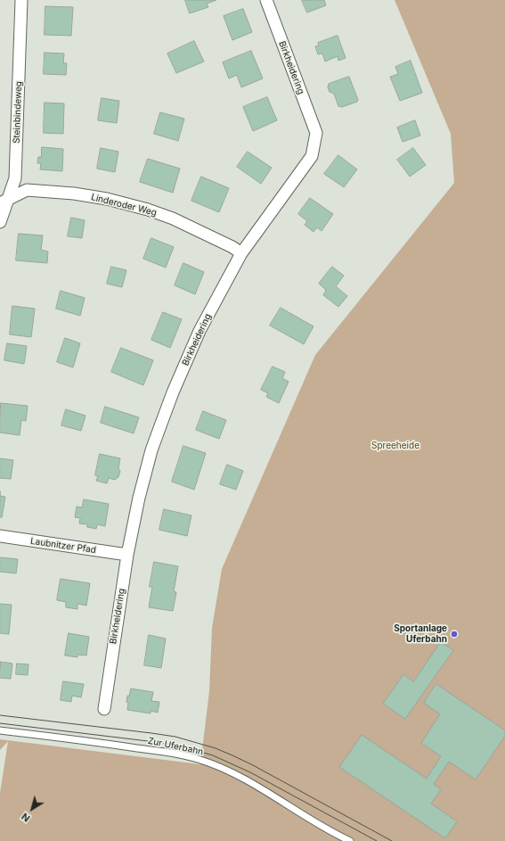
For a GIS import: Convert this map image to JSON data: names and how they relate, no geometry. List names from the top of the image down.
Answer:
{
  "streets": {
    "street": [
      "Birkheidering",
      "Steinbindeweg",
      "Linderoder Weg",
      "Laubnitzer Pfad"
    ],
    "lane": ["Zur Uferbahn"]
  },
  "crossings": [
    ["Birkheidering", "Linderoder Weg"],
    ["Birkheidering", "Laubnitzer Pfad"],
    ["Steinbindeweg", "Linderoder Weg"]
  ],
  "parks": ["Spreeheide"],
  "places": ["Sportanlage Uferbahn"],
  "north": "bottom left"
}
